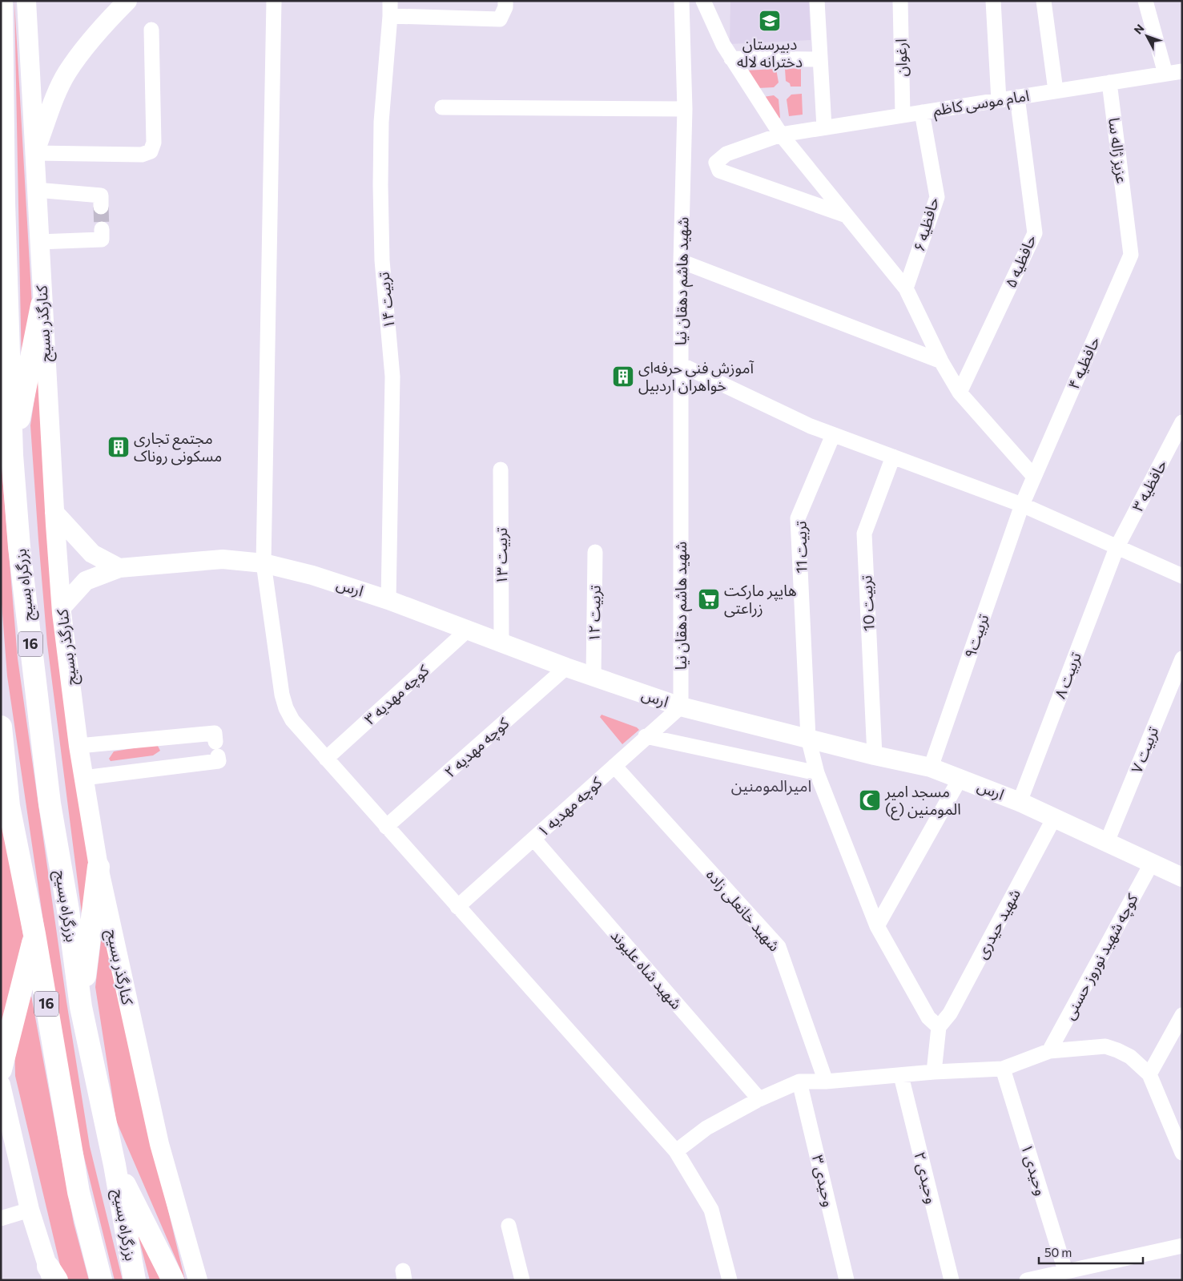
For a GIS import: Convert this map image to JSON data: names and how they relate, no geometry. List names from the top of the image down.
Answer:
{
  "streets": {
    "highway": ["بزرگراه بسیج", "16"],
    "main road": ["کنارگذر بسیج", "ارس"],
    "street": [
      "ارغوان",
      "امام موسی کاظم",
      "عزیز ژاله سا",
      "حافظیه ۶",
      "حافظیه ۵",
      "شهید هاشم دهقان نیا",
      "تربیت ۱۴",
      "حافظیه ۴",
      "حافظیه ۳",
      "تربیت 11",
      "تربیت ۱۳",
      "تربیت 10",
      "تربیت ۱۲",
      "تربیت۹",
      "تربیت ۸",
      "کوچه مهدیه ۳",
      "کوچه مهدیه ۲",
      "تربیت ۷",
      "کوچه مهدیه ۱",
      "شهید خانعلی زاده",
      "شهید حیدری",
      "کوچه شهید نوروز حسنی",
      "شهید شاه علیوند",
      "وحیدی ۱",
      "وحیدی ۲",
      "وحیدی ۳"
    ]
  },
  "crossings": [
    ["ارغوان", "امام موسی کاظم"],
    ["امام موسی کاظم", "عزیز ژاله سا"],
    ["امام موسی کاظم", "حافظیه ۶"],
    ["امام موسی کاظم", "حافظیه ۵"],
    ["عزیز ژاله سا", "حافظیه ۴"],
    ["شهید هاشم دهقان نیا", "ارس"],
    ["شهید هاشم دهقان نیا", "کوچه مهدیه ۱"],
    ["تربیت ۱۴", "ارس"],
    ["کنارگذر بسیج", "ارس"],
    ["حافظیه ۴", "تربیت۹"],
    ["حافظیه ۳", "تربیت ۸"],
    ["تربیت 11", "ارس"],
    ["تربیت 11", "شهید حیدری"],
    ["تربیت ۱۳", "ارس"],
    ["ارس", "تربیت 10"],
    ["ارس", "تربیت ۱۲"],
    ["ارس", "تربیت۹"],
    ["ارس", "تربیت ۸"],
    ["ارس", "کوچه مهدیه ۳"],
    ["ارس", "کوچه مهدیه ۲"],
    ["ارس", "تربیت ۷"],
    ["ارس", "کوچه مهدیه ۱"],
    ["ارس", "شهید حیدری"],
    ["ارس", "کوچه شهید نوروز حسنی"],
    ["کوچه مهدیه ۱", "شهید خانعلی زاده"],
    ["کوچه مهدیه ۱", "شهید شاه علیوند"]
  ],
  "districts": ["امیرالمومنین"],
  "places": {
    "school or university": ["دبیرستان دخترانه لاله"],
    "building": ["آموزش فنی حرفه‌ای خواهران اردبیل", "مجتمع تجاری مسکونی روناک"],
    "supermarket": ["هایپر مارکت زراعتی"],
    "mosque": ["مسجد امیر المومنین (ع)"]
  },
  "scale_bar": "50 m",
  "north": "top left"
}
